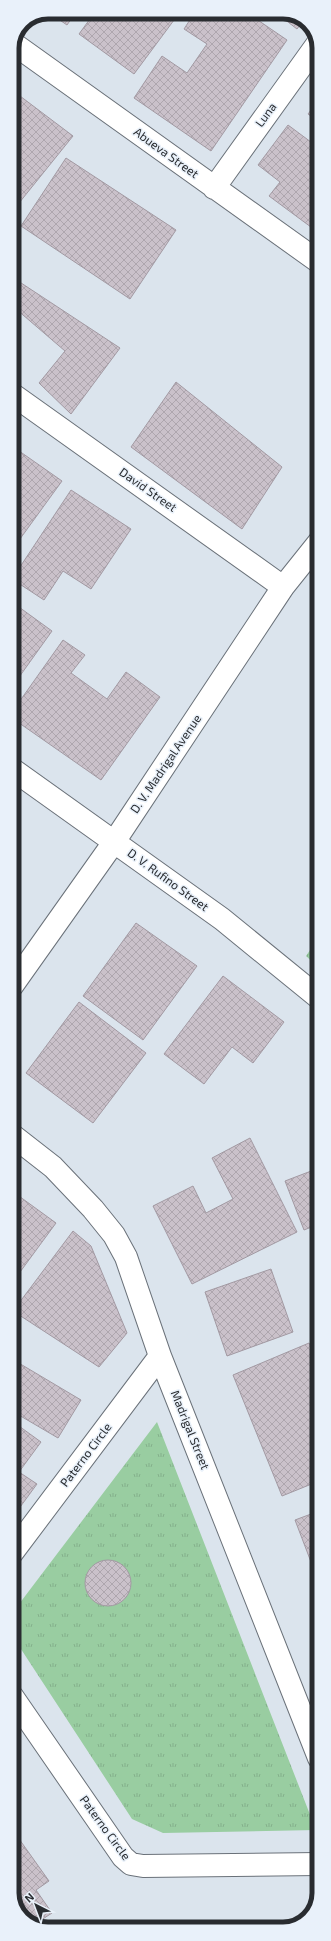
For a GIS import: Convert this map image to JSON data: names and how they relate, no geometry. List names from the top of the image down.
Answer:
{
  "streets": {
    "street": [
      "Luna",
      "Abueva Street",
      "David Street",
      "D. V. Madrigal Avenue",
      "D. V. Rufino Street",
      "Madrigal Street",
      "Paterno Circle"
    ]
  },
  "crossings": [
    ["Luna", "Abueva Street"],
    ["David Street", "D. V. Madrigal Avenue"],
    ["D. V. Madrigal Avenue", "D. V. Rufino Street"],
    ["Madrigal Street", "Paterno Circle"]
  ],
  "north": "top left"
}
